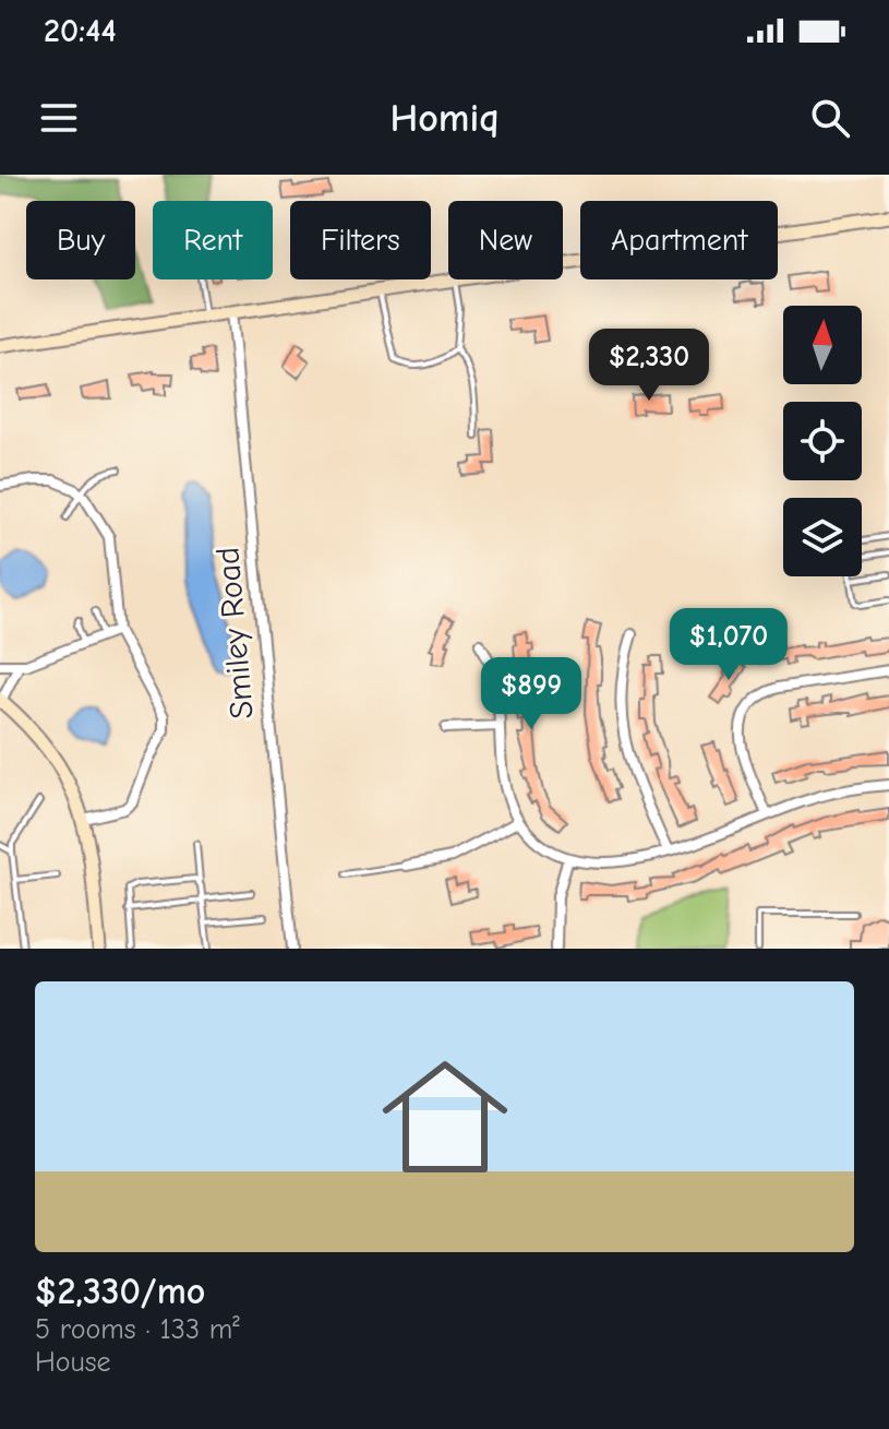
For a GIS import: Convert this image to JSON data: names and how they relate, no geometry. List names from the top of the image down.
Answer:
{
  "streets": {
    "street": ["Smiley Road"]
  },
  "north": "top",
  "page": {
    "status": "20:44",
    "header": "Homiq",
    "chip": [
      "Buy",
      "Rent",
      "Filters",
      "New",
      "Apartment"
    ],
    "price": ["$2,330", "$1,070", "$899"],
    "list": [
      {
        "name": "$2,330/mo",
        "note": "5 rooms · 133 m² · House"
      }
    ]
  }
}
